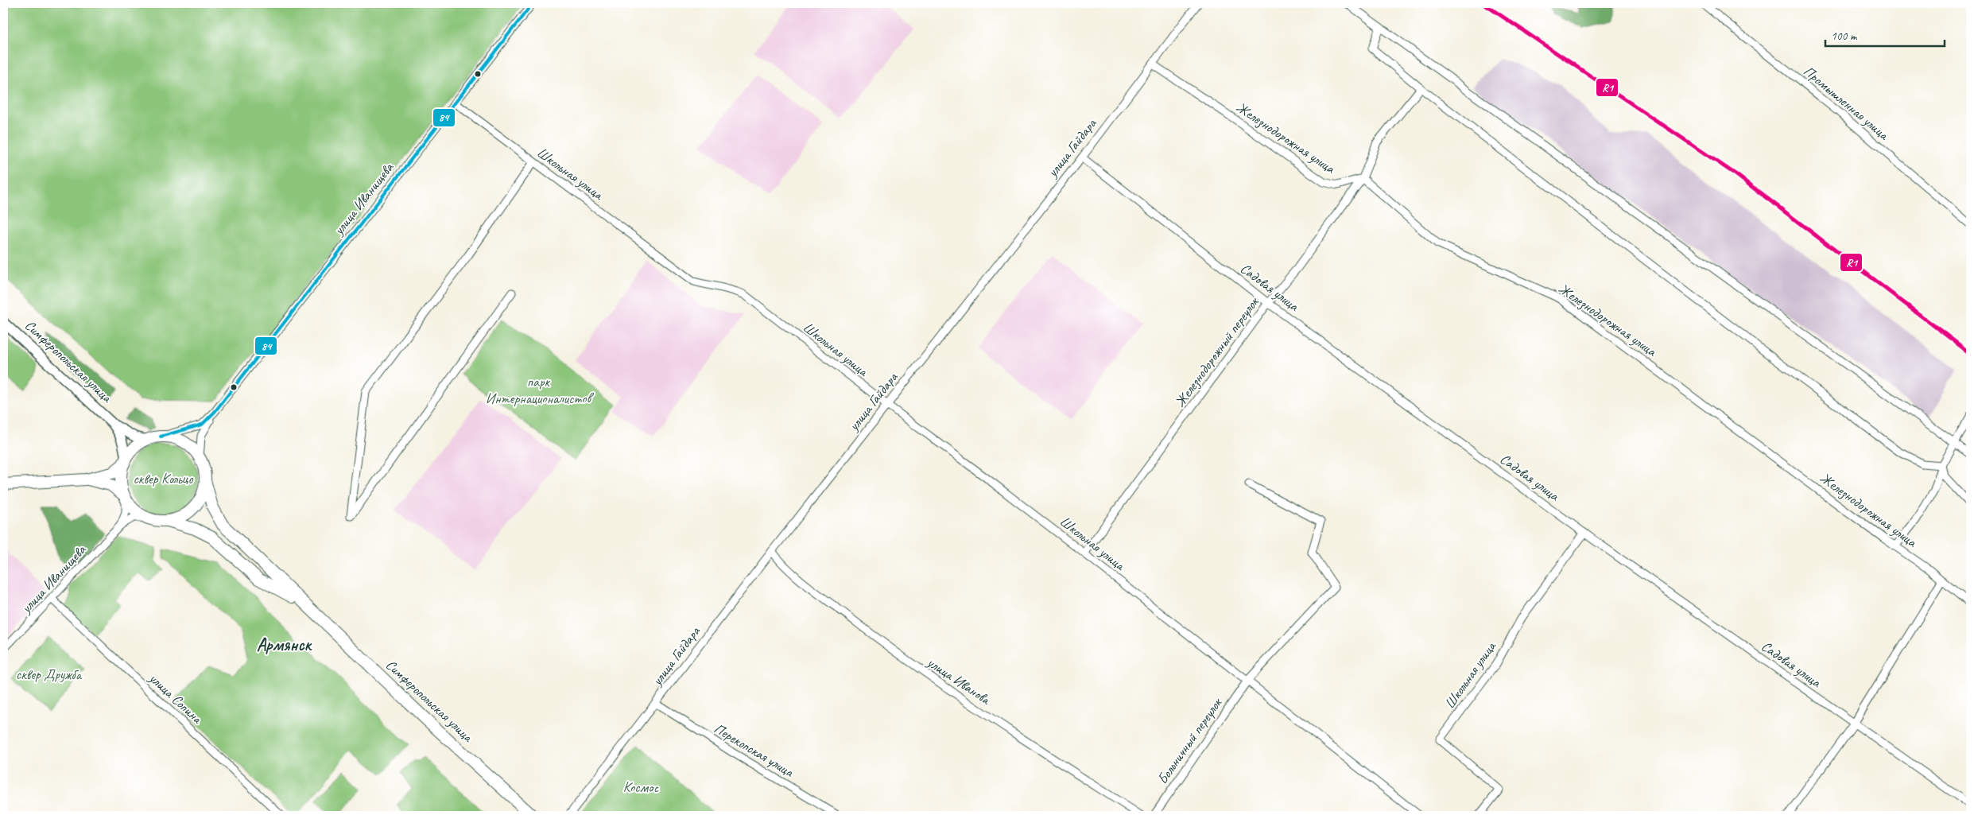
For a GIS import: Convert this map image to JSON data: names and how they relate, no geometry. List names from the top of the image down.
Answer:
{
  "streets": {
    "highway": ["Симферопольская улица"],
    "street": [
      "Промышленная улица",
      "Железнодорожная улица",
      "улица Гайдара",
      "Школьная улица",
      "улица Иванищева",
      "Садовая улица",
      "Железнодорожный переулок",
      "улица Иванова",
      "улица Сопина",
      "Больничный переулок",
      "Перекопская улица"
    ]
  },
  "crossings": [
    ["Железнодорожная улица", "улица Гайдара"],
    ["Железнодорожная улица", "Железнодорожный переулок"],
    ["улица Гайдара", "Школьная улица"],
    ["улица Гайдара", "Садовая улица"],
    ["улица Гайдара", "улица Иванова"],
    ["улица Гайдара", "Перекопская улица"],
    ["Школьная улица", "улица Иванищева"],
    ["Школьная улица", "Садовая улица"],
    ["Школьная улица", "Железнодорожный переулок"],
    ["Школьная улица", "Больничный переулок"],
    ["улица Иванищева", "Симферопольская улица"],
    ["улица Иванищева", "улица Сопина"],
    ["Садовая улица", "Железнодорожный переулок"]
  ],
  "districts": ["Армянск"],
  "parks": [
    "парк Интернационалистов",
    "сквер Кольцо",
    "сквер Дружба",
    "Космос"
  ],
  "lines": ["transit line R1", "transit line 84"],
  "scale_bar": "100 m"
}
